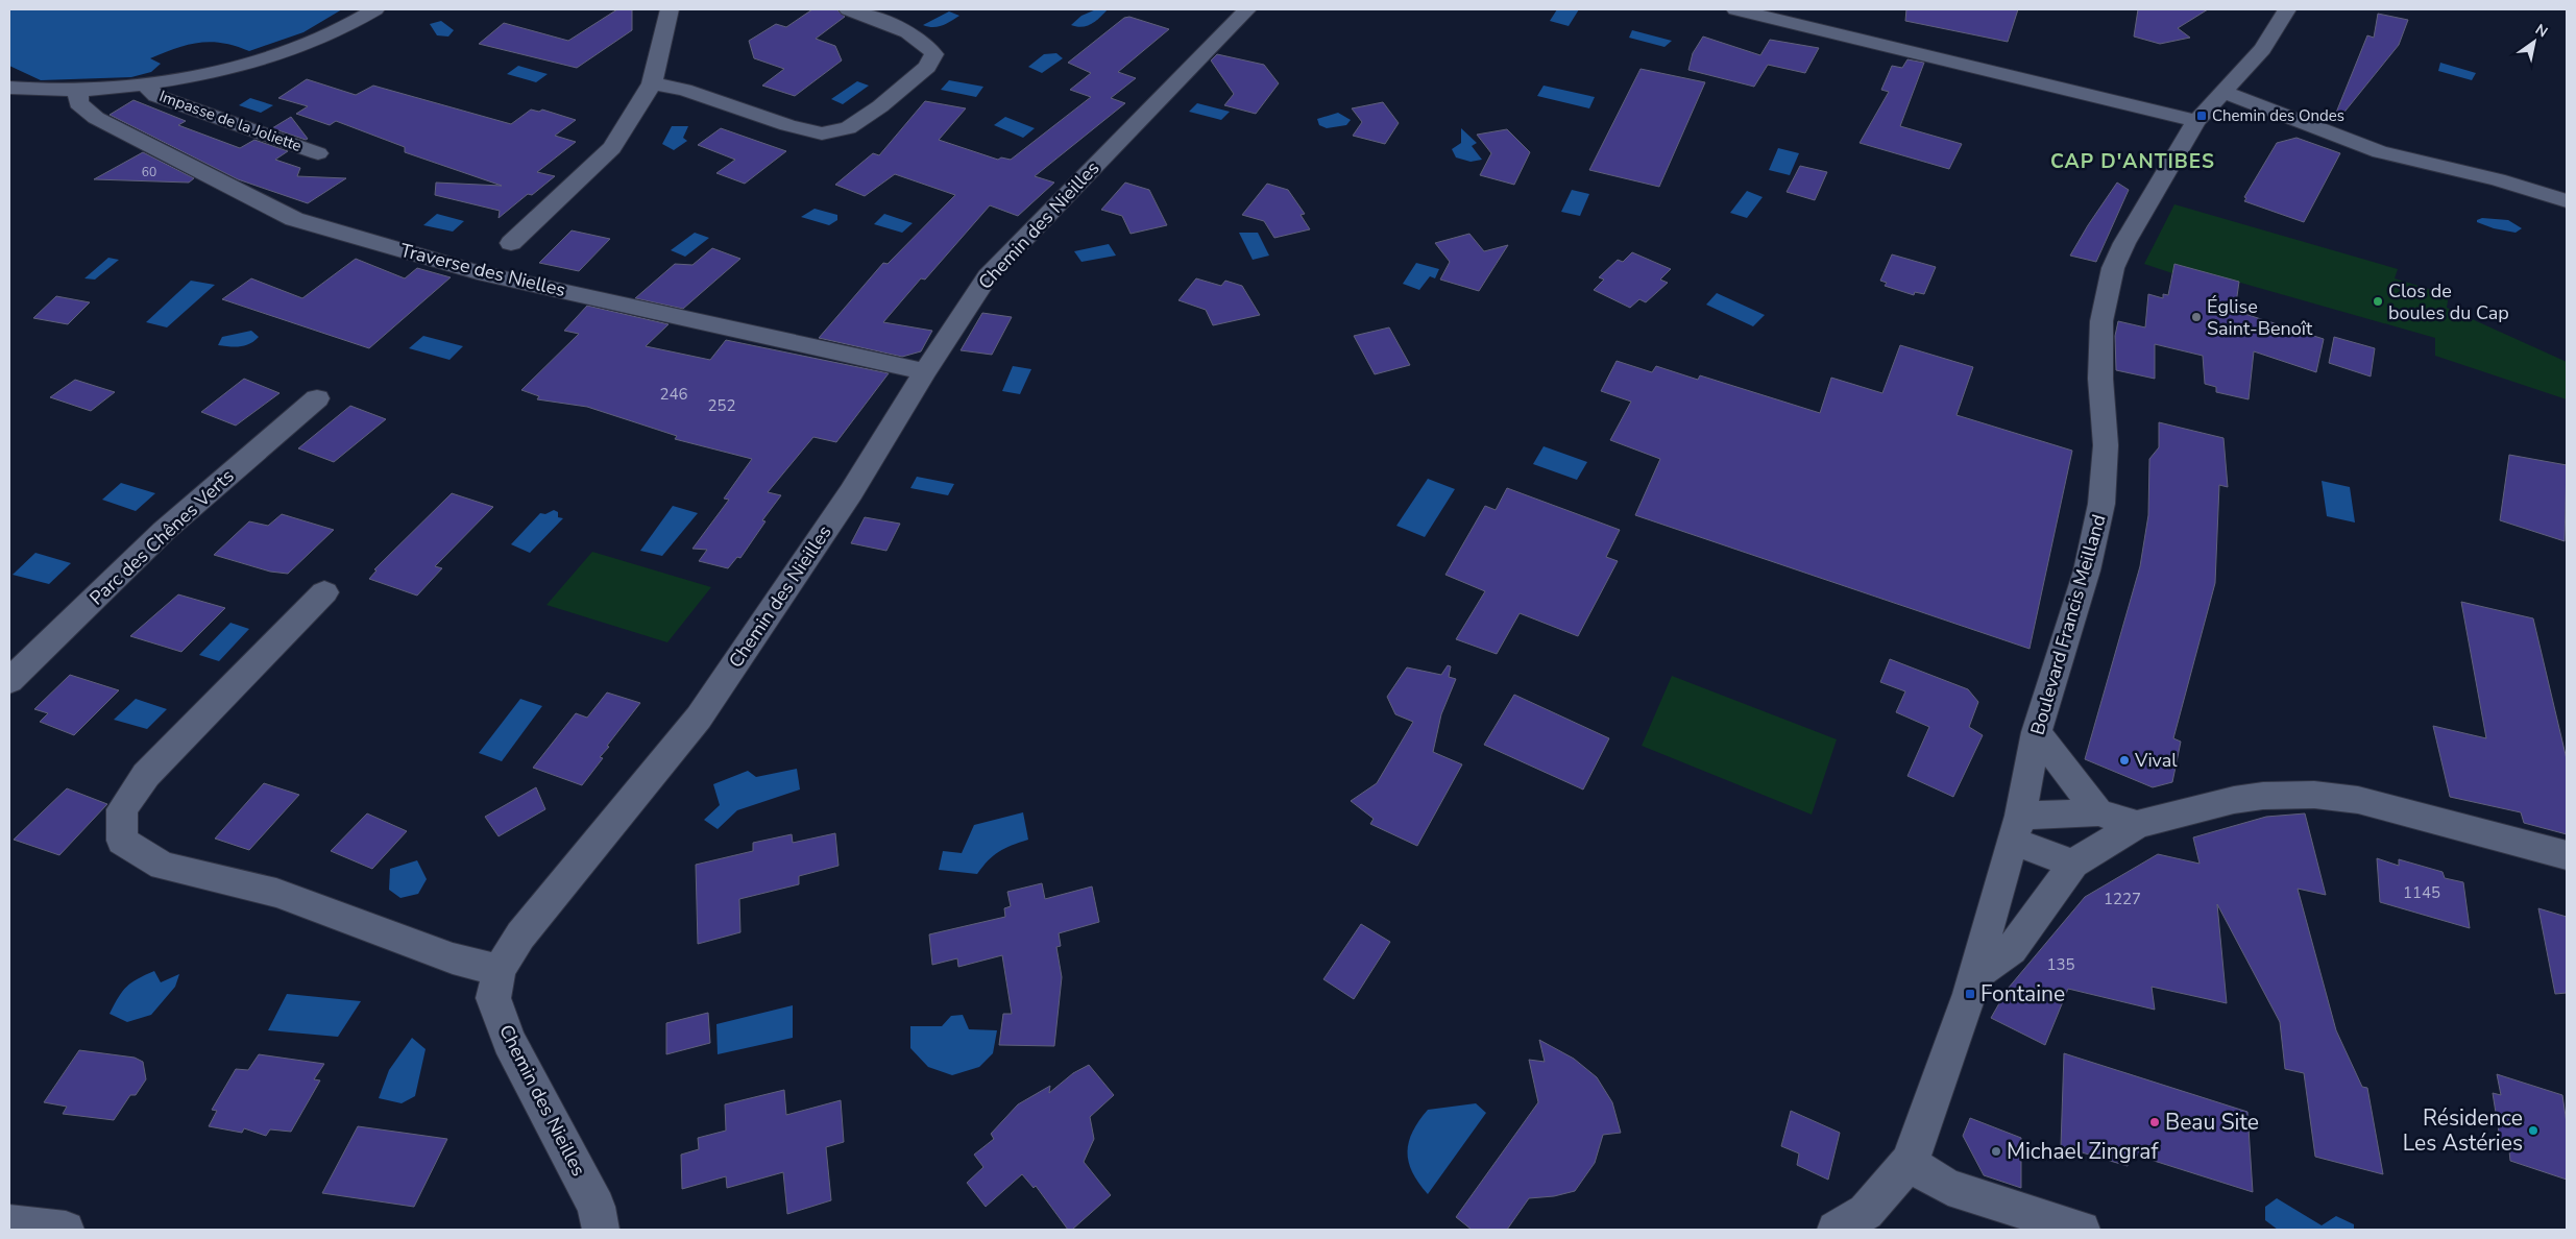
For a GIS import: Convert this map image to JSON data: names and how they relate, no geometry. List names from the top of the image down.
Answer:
{
  "streets": {
    "street": [
      "Impasse de la Joliette",
      "Chemin des Nieilles",
      "Traverse des Nielles",
      "Parc des Chênes Verts",
      "Boulevard Francis Meilland"
    ]
  },
  "crossings": [
    ["Chemin des Nieilles", "Traverse des Nielles"]
  ],
  "districts": ["CAP D'ANTIBES"],
  "places": {
    "transit": ["Chemin des Ondes", "Fontaine"],
    "other": [
      "Clos de boules du Cap",
      "Église Saint-Benoît",
      "Vival",
      "Beau Site",
      "Résidence Les Astéries",
      "Michael Zingraf"
    ]
  },
  "house_numbers": [
    "60",
    "246",
    "252",
    "1145",
    "1227",
    "135"
  ],
  "north": "top right"
}
